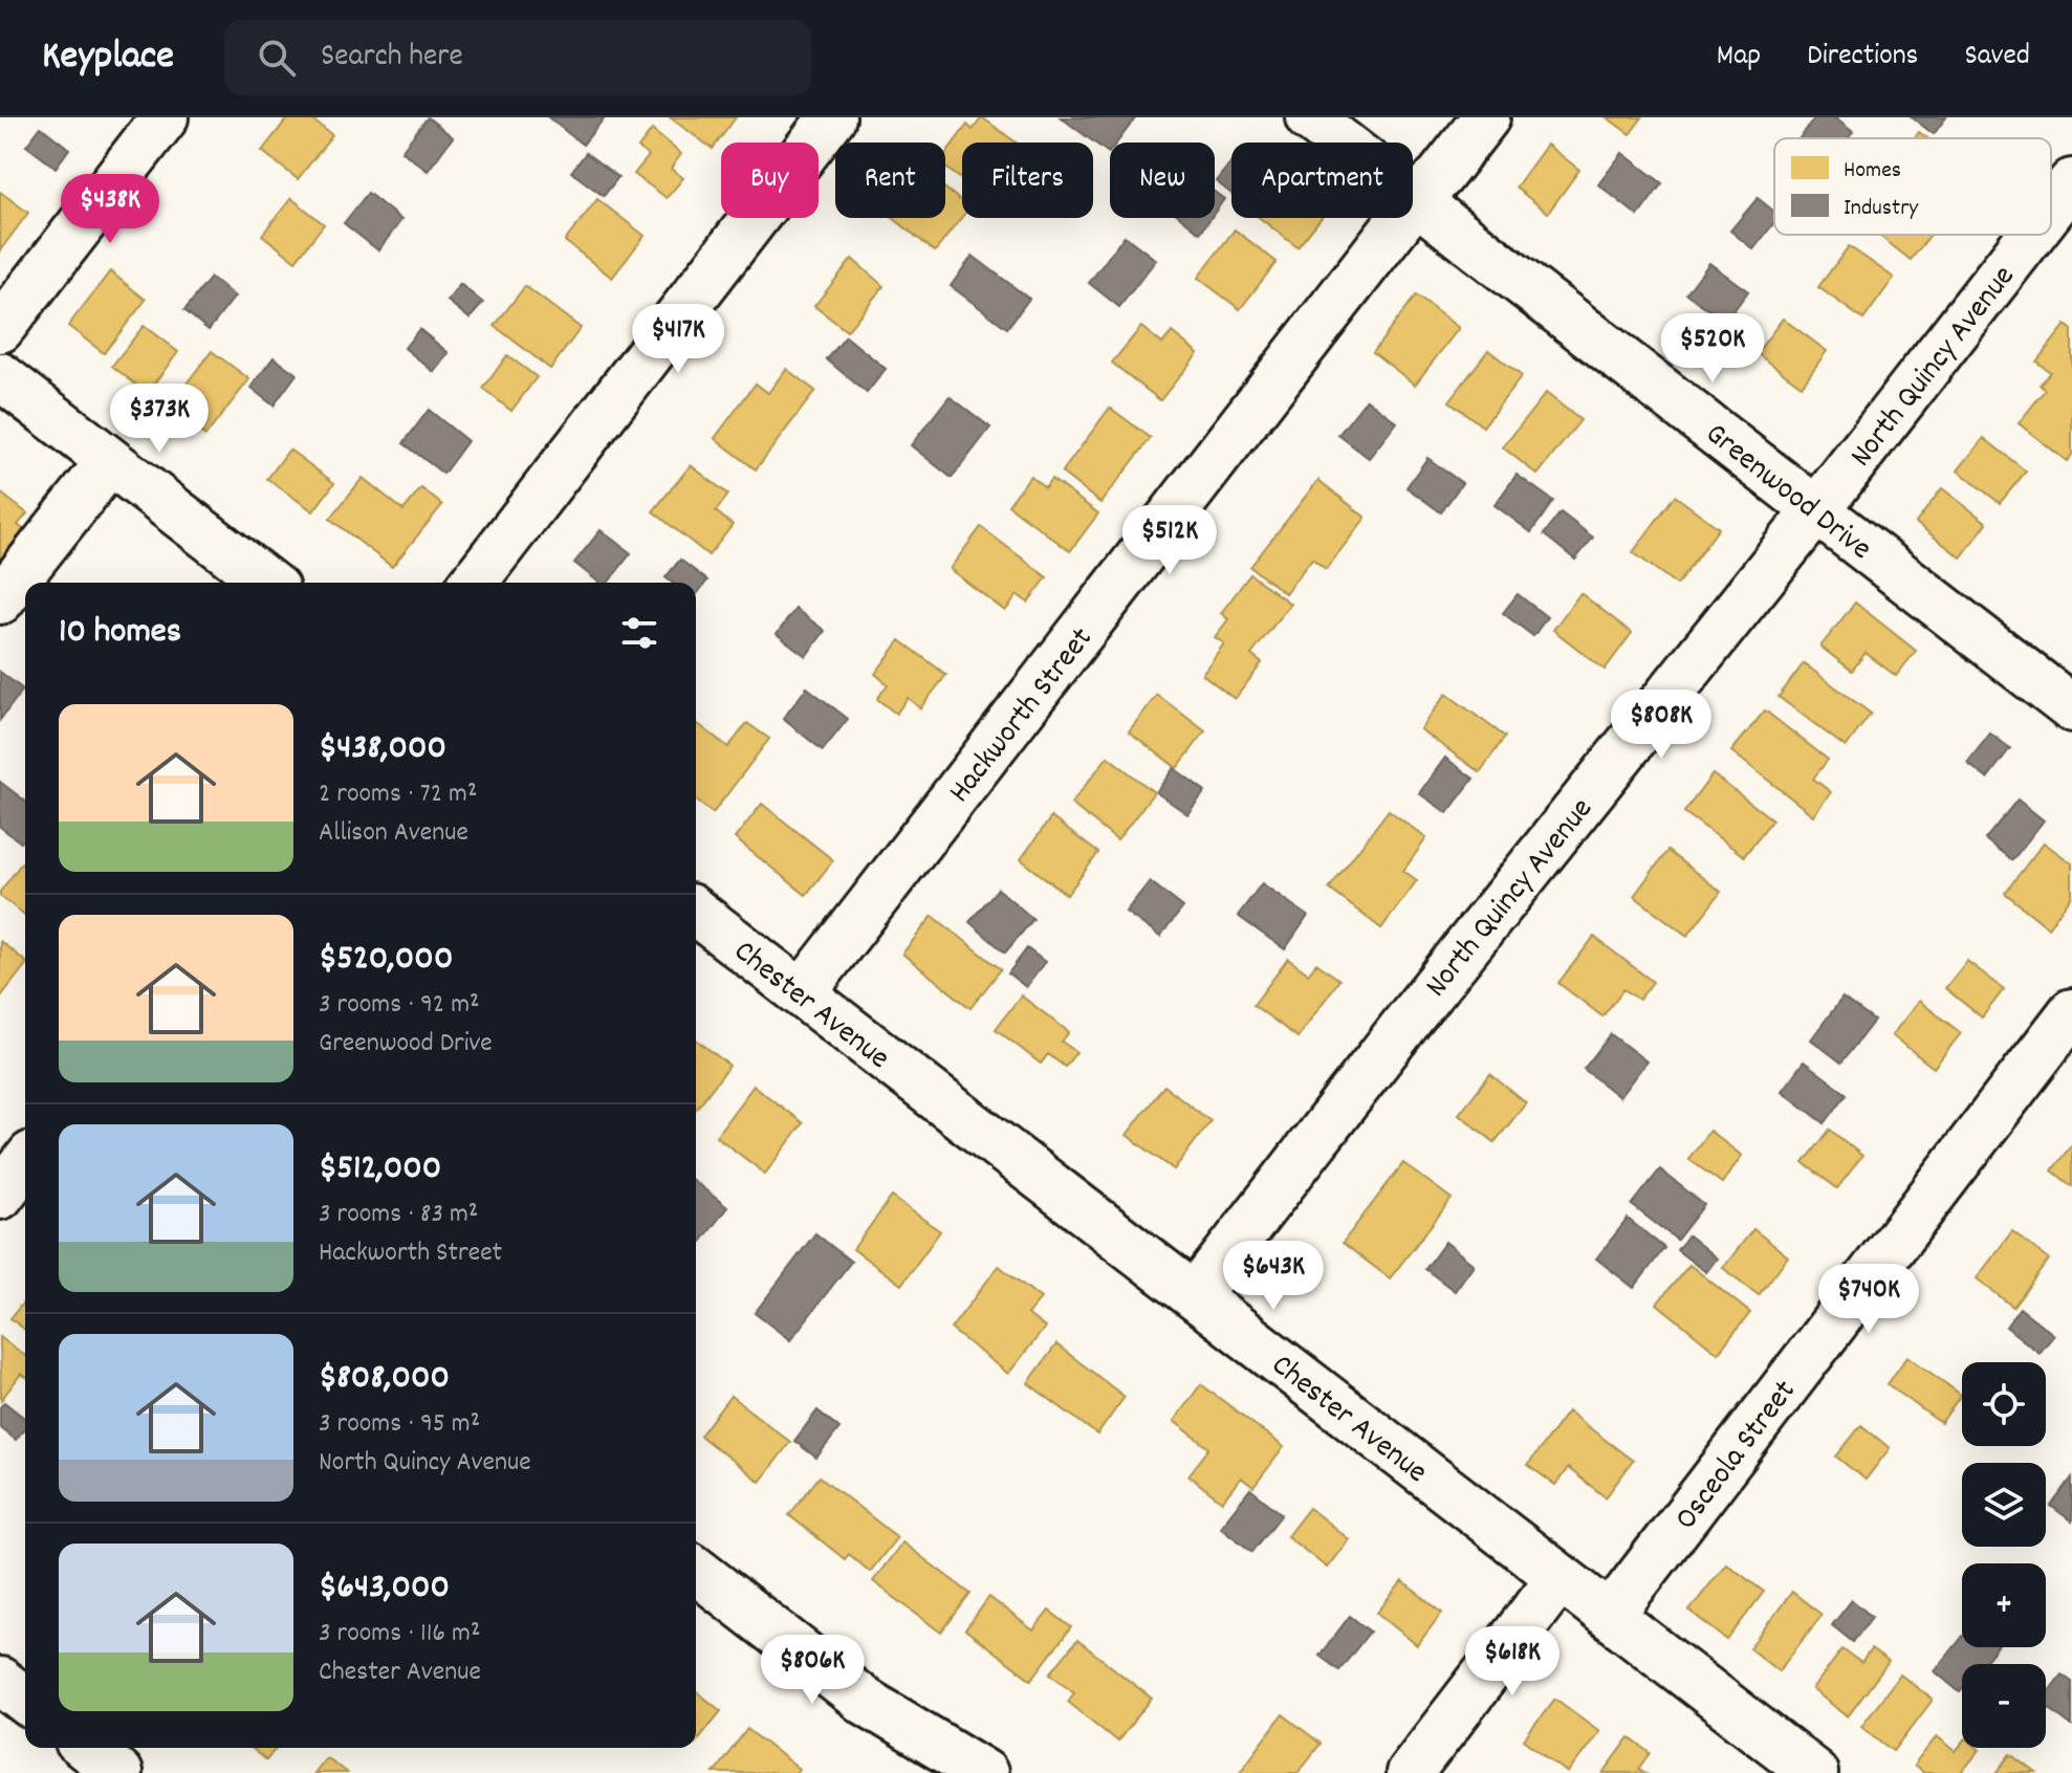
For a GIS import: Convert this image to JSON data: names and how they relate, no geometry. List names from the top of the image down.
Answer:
{
  "streets": {
    "street": [
      "North Quincy Avenue",
      "Greenwood Drive",
      "Hackworth Street",
      "Chester Avenue",
      "Osceola Street"
    ]
  },
  "crossings": [
    ["North Quincy Avenue", "Greenwood Drive"],
    ["North Quincy Avenue", "Chester Avenue"],
    ["Greenwood Drive", "Hackworth Street"],
    ["Hackworth Street", "Chester Avenue"],
    ["Chester Avenue", "Osceola Street"]
  ],
  "legend": ["Homes", "Industry"],
  "page": {
    "header": "Keyplace",
    "search": "Search here",
    "nav": ["Map", "Directions", "Saved"],
    "chip": [
      "Buy",
      "Rent",
      "Filters",
      "New",
      "Apartment"
    ],
    "price": [
      "$438K",
      "$417K",
      "$520K",
      "$373K",
      "$512K",
      "$808K",
      "$643K",
      "$740K",
      "$618K",
      "$806K"
    ],
    "heading": "10 homes",
    "list": [
      {
        "name": "$438,000",
        "note": "2 rooms · 72 m² · Allison Avenue"
      },
      {
        "name": "$520,000",
        "note": "3 rooms · 92 m² · Greenwood Drive"
      },
      {
        "name": "$512,000",
        "note": "3 rooms · 83 m² · Hackworth Street"
      },
      {
        "name": "$808,000",
        "note": "3 rooms · 95 m² · North Quincy Avenue"
      },
      {
        "name": "$643,000",
        "note": "3 rooms · 116 m² · Chester Avenue"
      }
    ],
    "map_buttons": ["+", "−"]
  }
}
